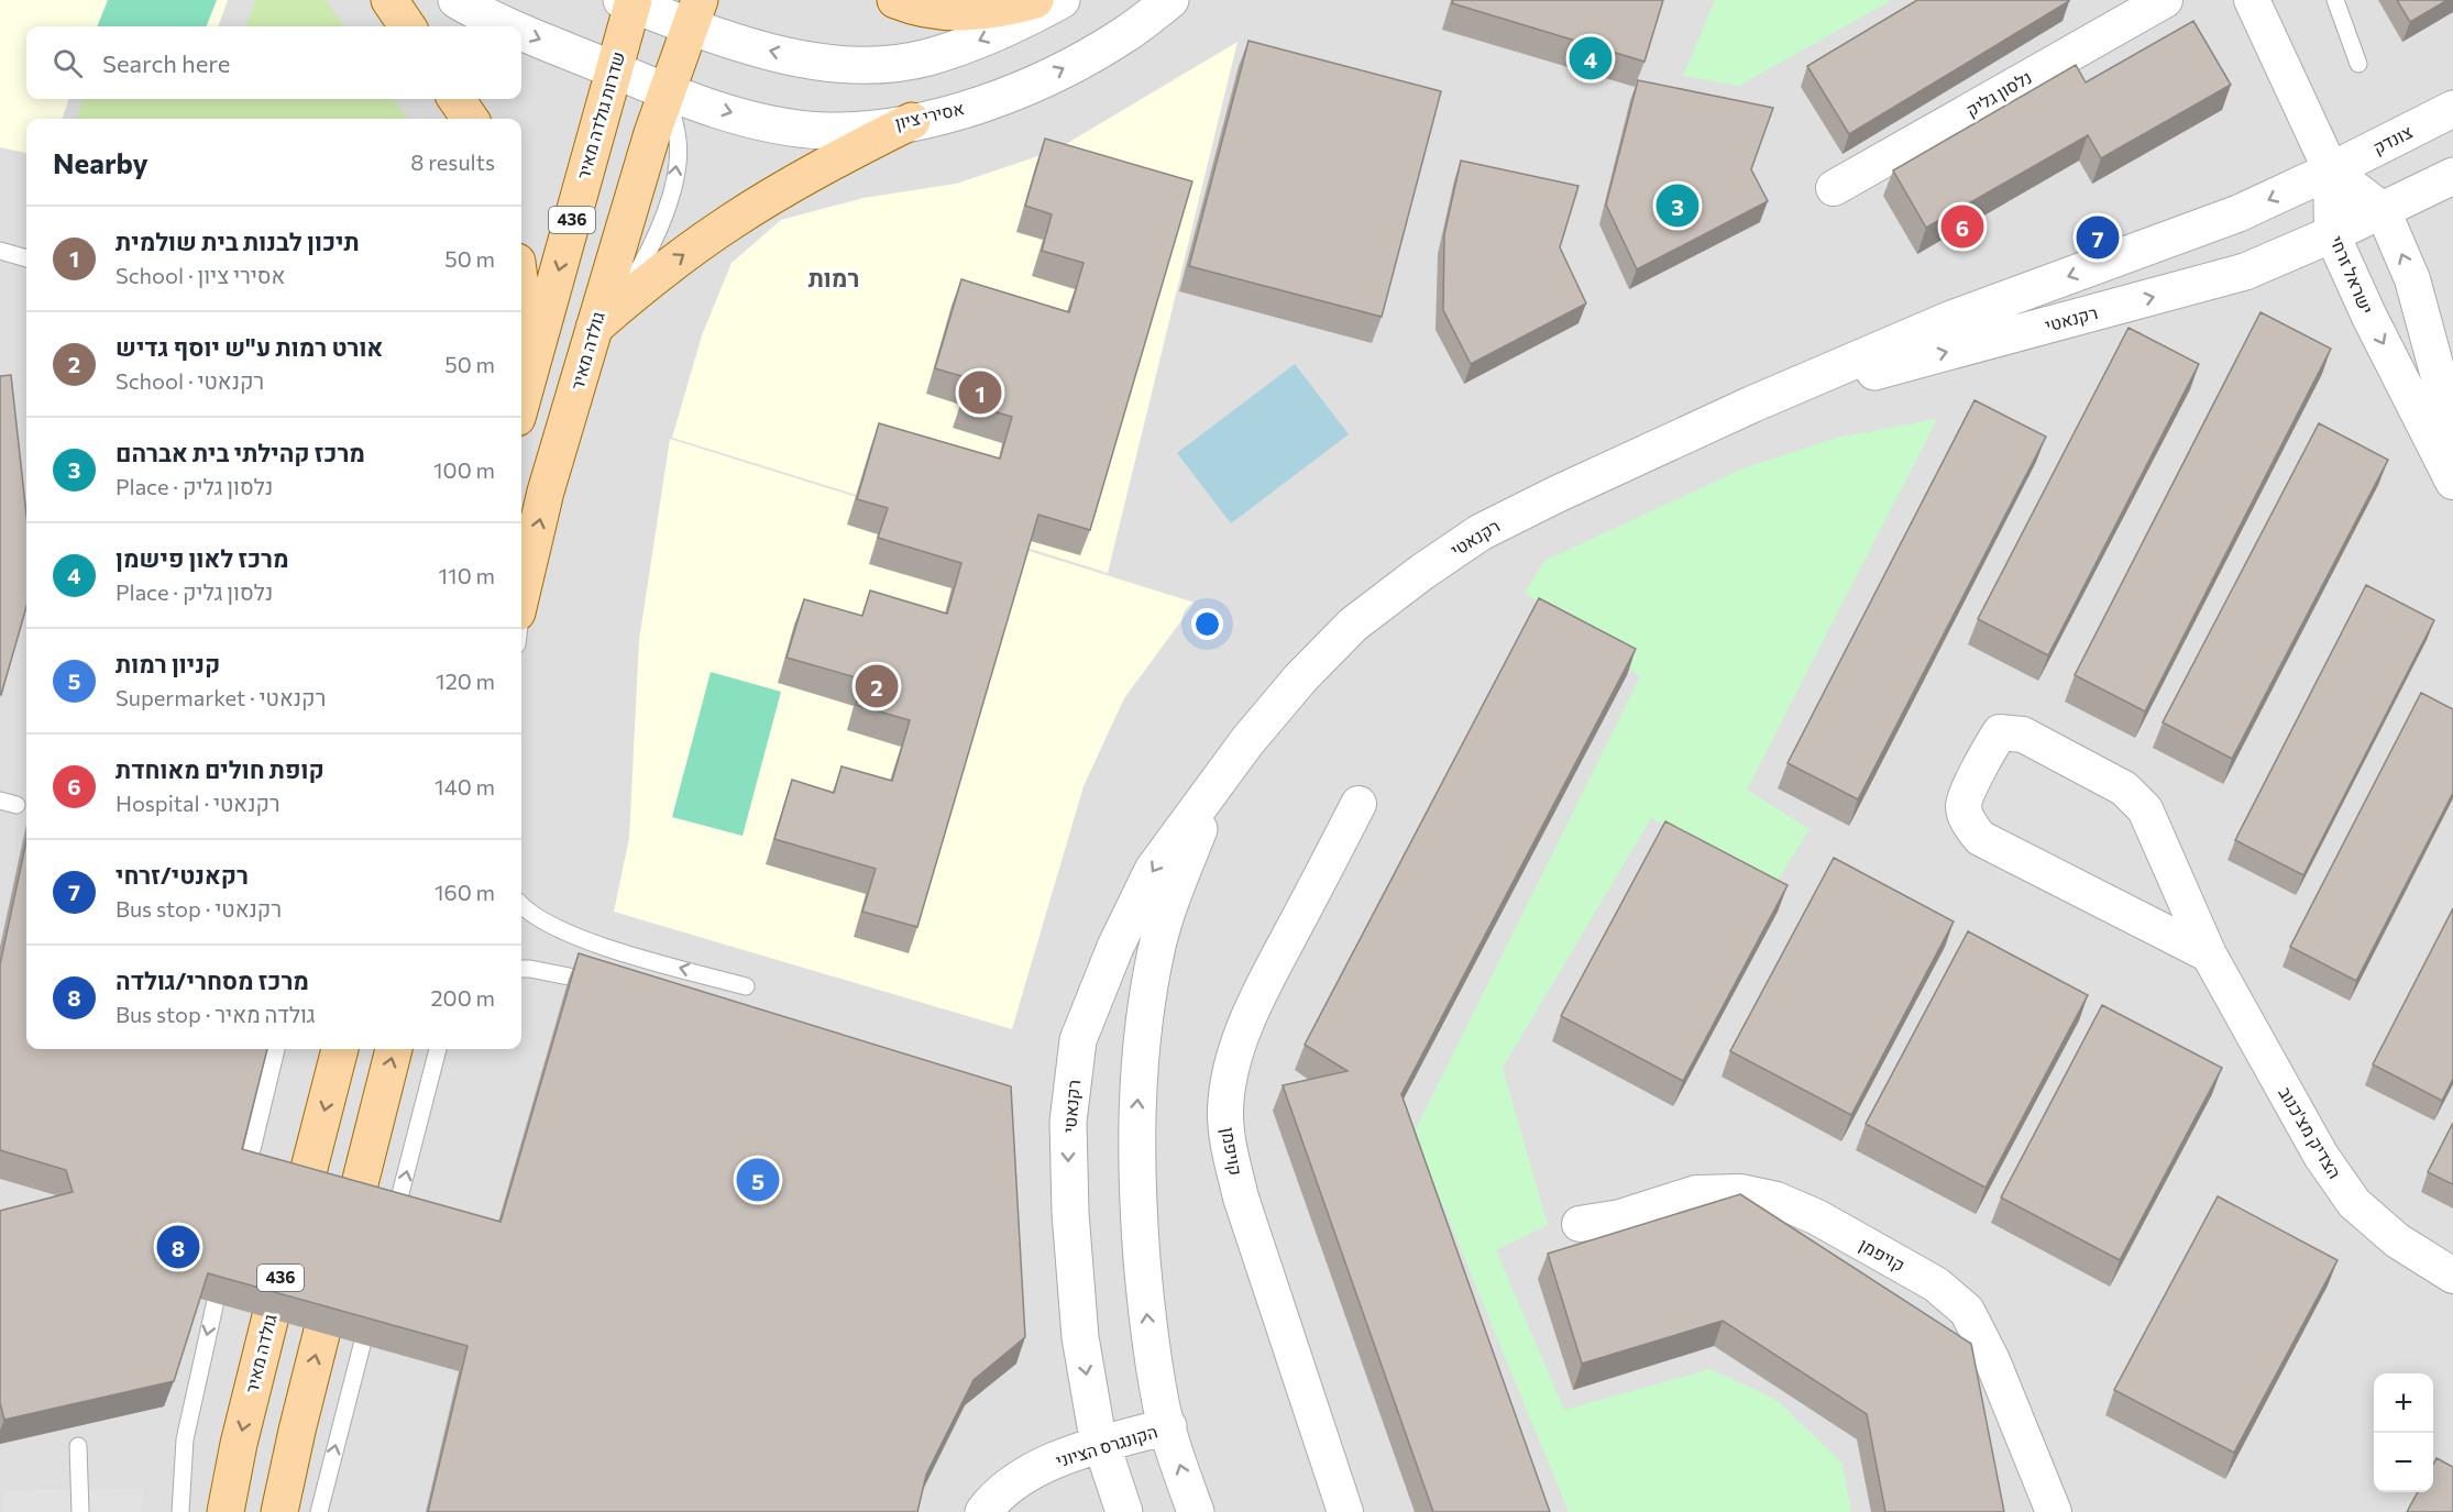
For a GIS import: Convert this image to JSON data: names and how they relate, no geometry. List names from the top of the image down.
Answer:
{
  "streets": {
    "main road": ["שדרות גולדה מאיר", "436", "גולדה מאיר"],
    "street": [
      "נלסון גליק",
      "אסירי ציון",
      "צונדק",
      "ישראל זרחי",
      "רקנאטי",
      "הצדיק מצ'כנוב",
      "קויפמן",
      "הקונגרס הציוני"
    ]
  },
  "crossings": [
    ["שדרות גולדה מאיר", "אסירי ציון"],
    ["אסירי ציון", "436"],
    ["אסירי ציון", "גולדה מאיר"],
    ["צונדק", "ישראל זרחי"],
    ["צונדק", "רקנאטי"],
    ["436", "גולדה מאיר"],
    ["ישראל זרחי", "רקנאטי"],
    ["רקנאטי", "הקונגרס הציוני"]
  ],
  "one_way": ["שדרות גולדה מאיר"],
  "districts": ["רמות"],
  "page": {
    "search": "Search here",
    "pins": [
      "4",
      "3",
      "6",
      "7",
      "1",
      "2",
      "5",
      "8"
    ],
    "heading": ["Nearby", "8 results"],
    "list": [
      {
        "mark": "1",
        "name": "תיכון לבנות בית שולמית",
        "note": "School · אסירי ציון",
        "value": "50 m"
      },
      {
        "mark": "2",
        "name": "אורט רמות ע\"ש יוסף גדיש",
        "note": "School · רקנאטי",
        "value": "50 m"
      },
      {
        "mark": "3",
        "name": "מרכז קהילתי בית אברהם",
        "note": "Place · נלסון גליק",
        "value": "100 m"
      },
      {
        "mark": "4",
        "name": "מרכז לאון פישמן",
        "note": "Place · נלסון גליק",
        "value": "110 m"
      },
      {
        "mark": "5",
        "name": "קניון רמות",
        "note": "Supermarket · רקנאטי",
        "value": "120 m"
      },
      {
        "mark": "6",
        "name": "קופת חולים מאוחדת",
        "note": "Hospital · רקנאטי",
        "value": "140 m"
      },
      {
        "mark": "7",
        "name": "רקאנטי/זרחי",
        "note": "Bus stop · רקנאטי",
        "value": "160 m"
      },
      {
        "mark": "8",
        "name": "מרכז מסחרי/גולדה",
        "note": "Bus stop · גולדה מאיר",
        "value": "200 m"
      }
    ],
    "map_buttons": ["+", "−"]
  }
}
